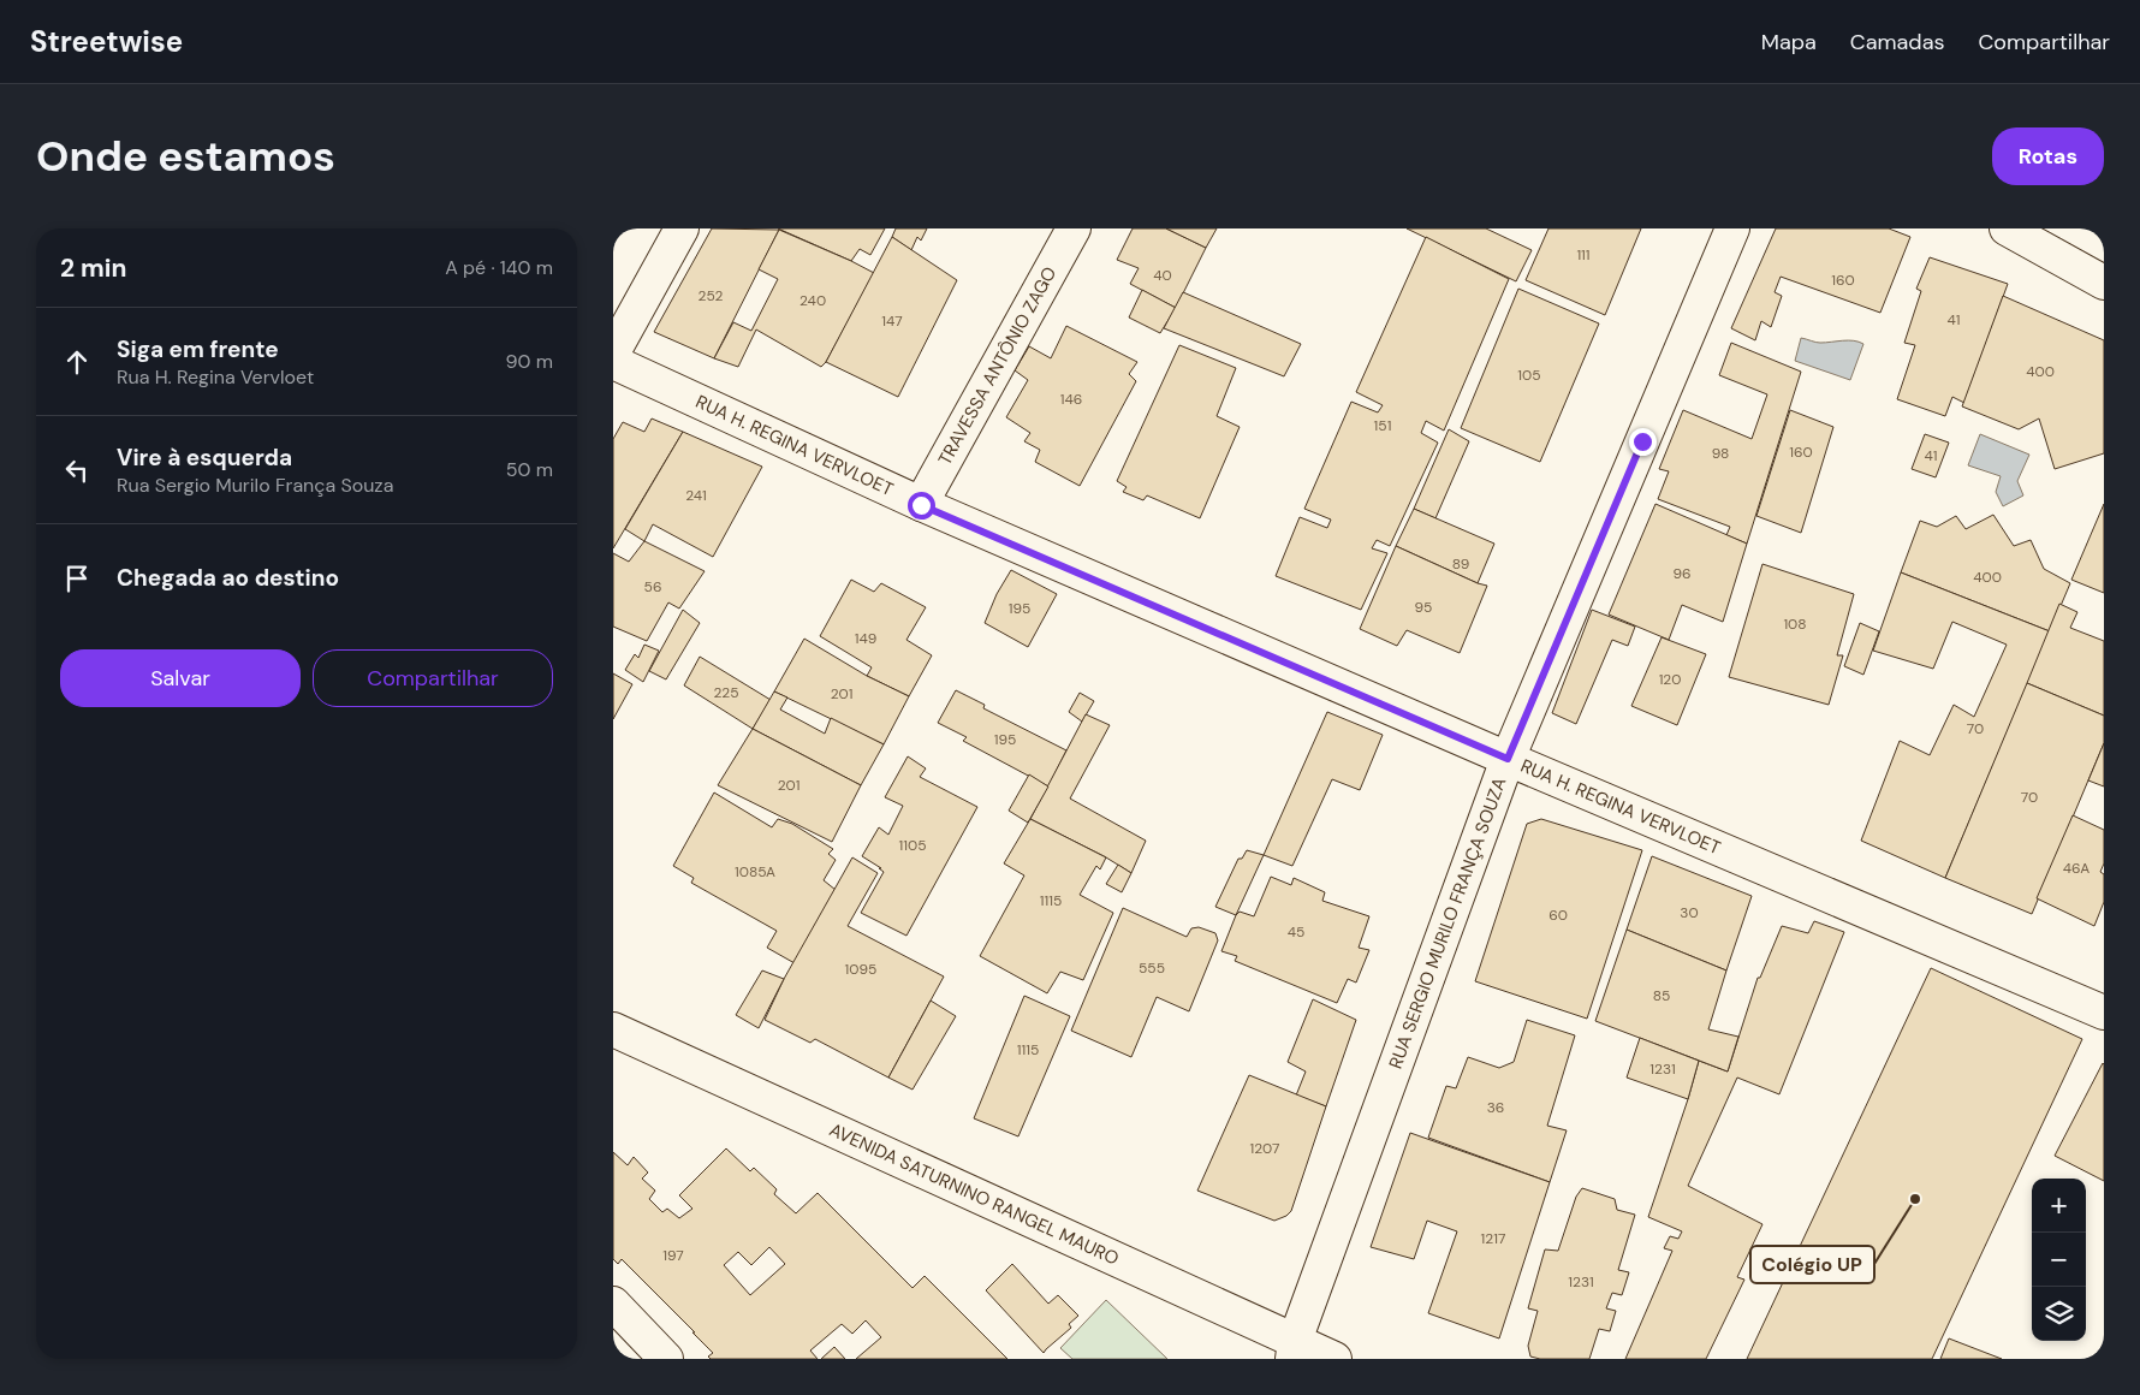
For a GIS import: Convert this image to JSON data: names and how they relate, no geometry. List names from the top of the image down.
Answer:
{
  "streets": {
    "street": [
      "TRAVESSA ANTÔNIO ZAGO",
      "RUA H. REGINA VERVLOET",
      "RUA SERGIO MURILO FRANÇA SOUZA",
      "AVENIDA SATURNINO RANGEL MAURO"
    ]
  },
  "crossings": [
    ["TRAVESSA ANTÔNIO ZAGO", "RUA H. REGINA VERVLOET"],
    ["RUA H. REGINA VERVLOET", "RUA SERGIO MURILO FRANÇA SOUZA"],
    ["RUA SERGIO MURILO FRANÇA SOUZA", "AVENIDA SATURNINO RANGEL MAURO"]
  ],
  "places": ["Colégio UP"],
  "house_numbers": [
    "111",
    "40",
    "160",
    "252",
    "240",
    "41",
    "147",
    "400",
    "105",
    "146",
    "151",
    "160",
    "98",
    "41",
    "241",
    "89",
    "96",
    "400",
    "56",
    "95",
    "195",
    "108",
    "149",
    "120",
    "225",
    "201",
    "70",
    "195",
    "201",
    "70",
    "1105",
    "46A",
    "1085A",
    "1115",
    "30",
    "60",
    "45",
    "555",
    "1095",
    "85",
    "1115",
    "1231",
    "36",
    "1207",
    "1217",
    "197",
    "1231"
  ],
  "page": {
    "header": "Streetwise",
    "nav": ["Mapa", "Camadas", "Compartilhar"],
    "buttons": [
      "Rotas",
      ["Salvar", "Compartilhar"]
    ],
    "title": "Onde estamos",
    "heading": ["2 min", "A pé · 140 m"],
    "list": [
      ["Siga em frente", "Rua H. Regina Vervloet", "90 m"],
      ["Vire à esquerda", "Rua Sergio Murilo França Souza", "50 m"],
      "Chegada ao destino"
    ],
    "map_buttons": ["+", "−"]
  }
}
